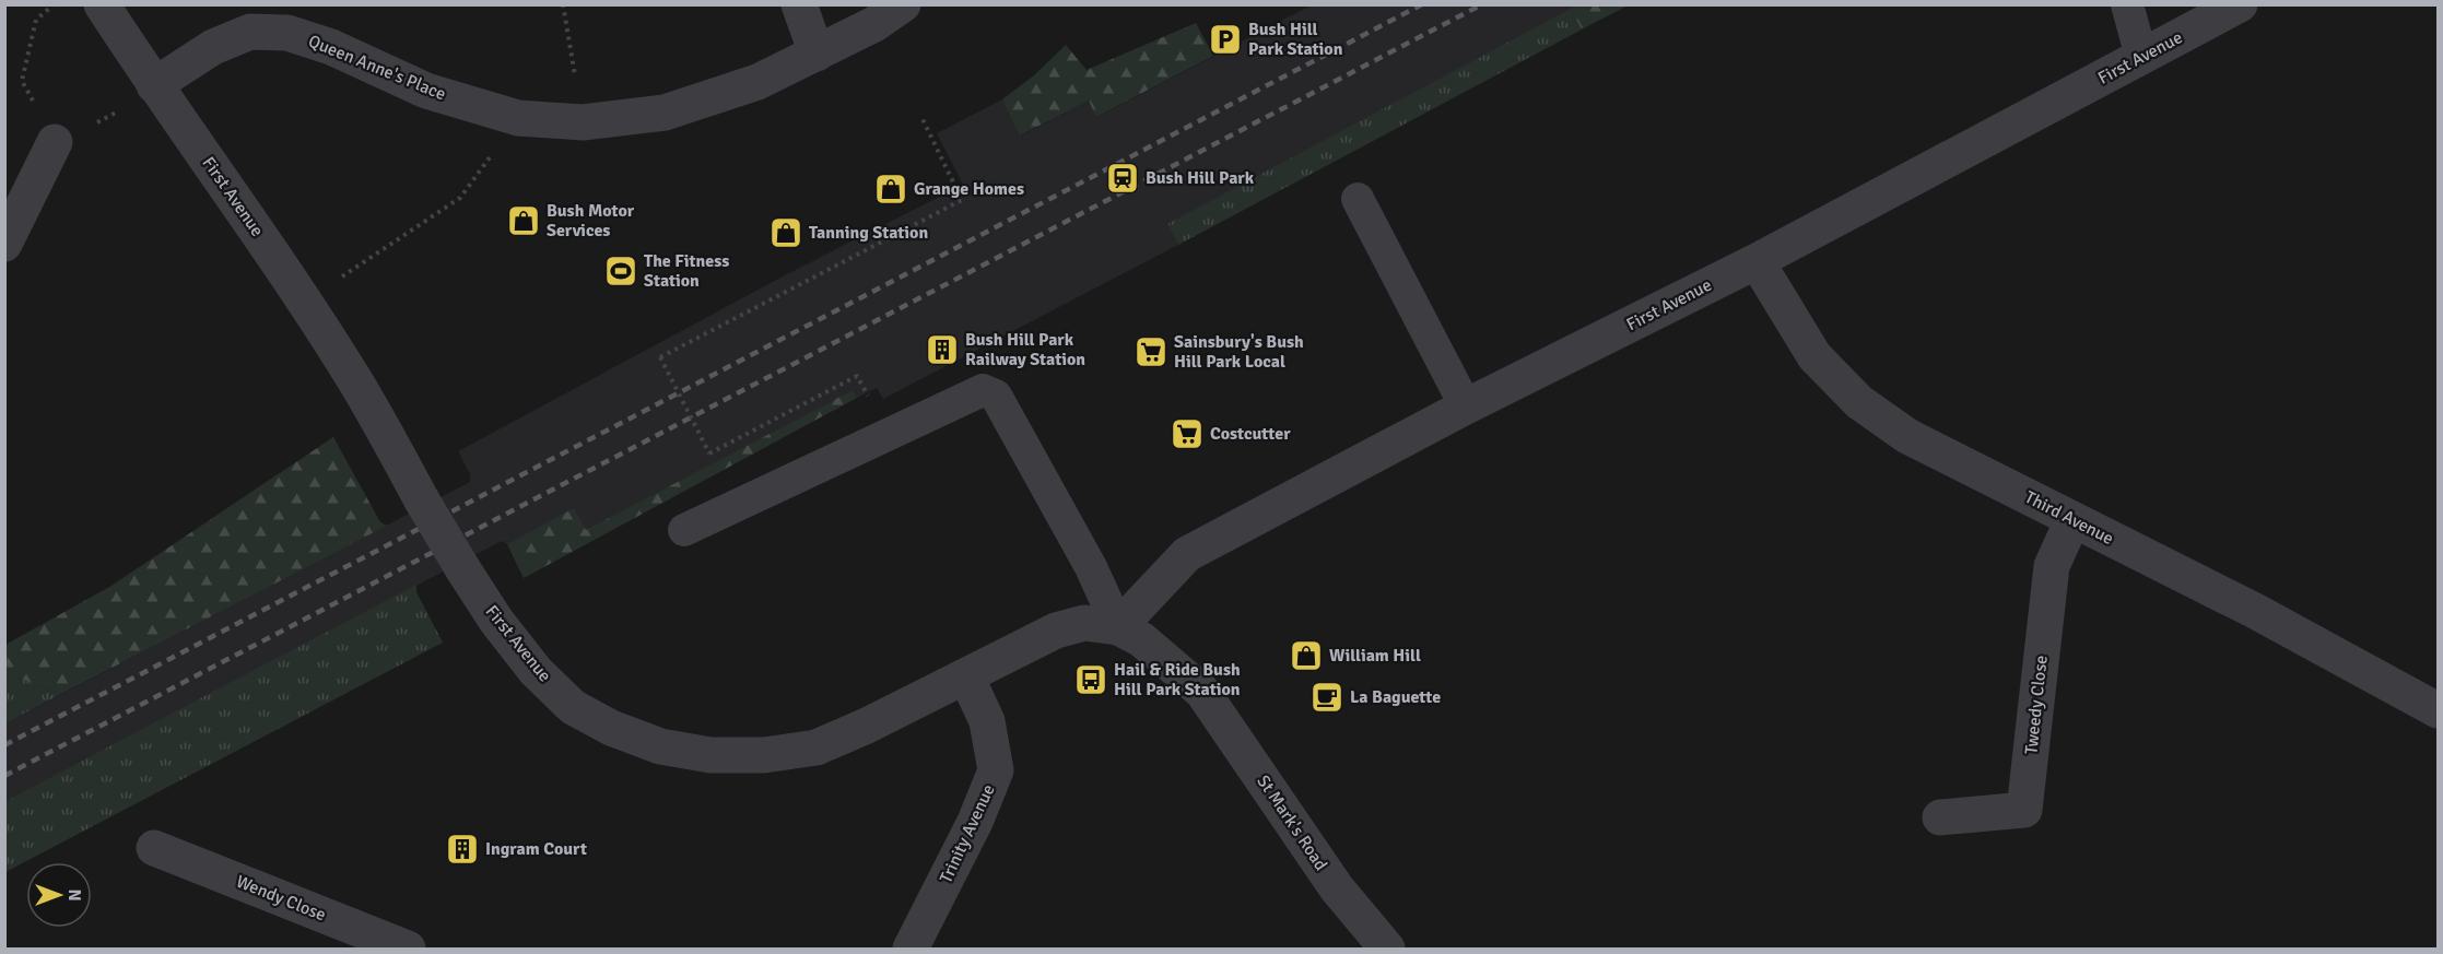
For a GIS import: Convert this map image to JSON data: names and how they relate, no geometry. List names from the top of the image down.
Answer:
{
  "streets": {
    "street": [
      "First Avenue",
      "Queen Anne's Place",
      "Third Avenue",
      "Tweedy Close",
      "St Mark's Road",
      "Trinity Avenue",
      "Wendy Close"
    ]
  },
  "crossings": [
    ["First Avenue", "Queen Anne's Place"],
    ["First Avenue", "Third Avenue"],
    ["First Avenue", "St Mark's Road"],
    ["First Avenue", "Trinity Avenue"],
    ["Third Avenue", "Tweedy Close"]
  ],
  "places": {
    "parking": ["Bush Hill Park Station"],
    "station": ["Bush Hill Park"],
    "shop": [
      "Grange Homes",
      "Bush Motor Services",
      "Tanning Station",
      "William Hill"
    ],
    "sports": ["The Fitness Station"],
    "building": ["Bush Hill Park Railway Station", "Ingram Court"],
    "supermarket": ["Sainsbury's Bush Hill Park Local", "Costcutter"],
    "bus stop": ["Hail & Ride Bush Hill Park Station"],
    "cafe": ["La Baguette"]
  },
  "north": "right"
}
